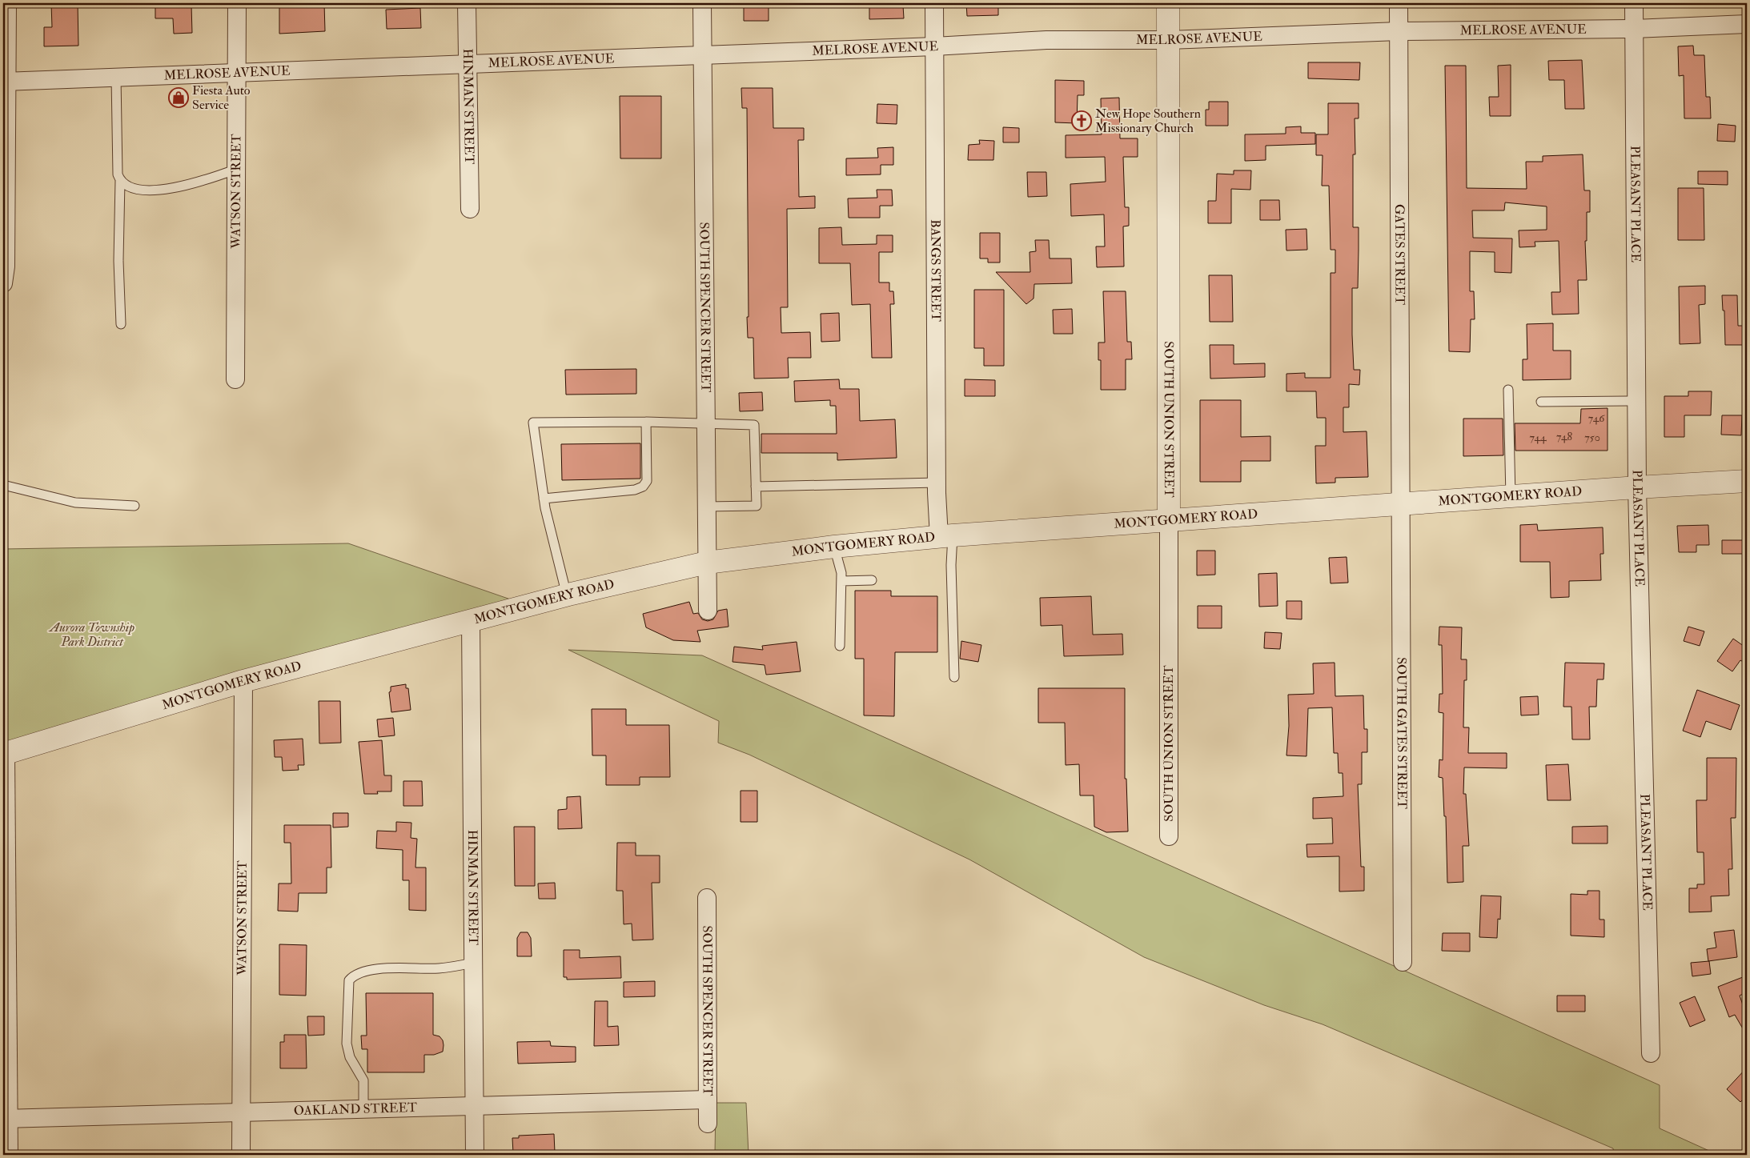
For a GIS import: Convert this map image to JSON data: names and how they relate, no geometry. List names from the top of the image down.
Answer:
{
  "streets": {
    "street": [
      "MELROSE AVENUE",
      "HINMAN STREET",
      "WATSON STREET",
      "PLEASANT PLACE",
      "GATES STREET",
      "BANGS STREET",
      "SOUTH SPENCER STREET",
      "SOUTH UNION STREET",
      "MONTGOMERY ROAD",
      "SOUTH GATES STREET",
      "OAKLAND STREET"
    ]
  },
  "crossings": [
    ["MELROSE AVENUE", "HINMAN STREET"],
    ["MELROSE AVENUE", "WATSON STREET"],
    ["MELROSE AVENUE", "PLEASANT PLACE"],
    ["MELROSE AVENUE", "GATES STREET"],
    ["MELROSE AVENUE", "BANGS STREET"],
    ["MELROSE AVENUE", "SOUTH SPENCER STREET"],
    ["MELROSE AVENUE", "SOUTH UNION STREET"],
    ["HINMAN STREET", "MONTGOMERY ROAD"],
    ["HINMAN STREET", "OAKLAND STREET"],
    ["WATSON STREET", "MONTGOMERY ROAD"],
    ["WATSON STREET", "OAKLAND STREET"],
    ["PLEASANT PLACE", "MONTGOMERY ROAD"],
    ["GATES STREET", "MONTGOMERY ROAD"],
    ["GATES STREET", "SOUTH GATES STREET"],
    ["BANGS STREET", "MONTGOMERY ROAD"],
    ["SOUTH SPENCER STREET", "MONTGOMERY ROAD"],
    ["SOUTH SPENCER STREET", "OAKLAND STREET"],
    ["SOUTH UNION STREET", "MONTGOMERY ROAD"],
    ["MONTGOMERY ROAD", "SOUTH GATES STREET"]
  ],
  "parks": ["Aurora Township Park District"],
  "places": {
    "shop": ["Fiesta Auto Service"],
    "church": ["New Hope Southern Missionary Church"]
  },
  "house_numbers": [
    "746",
    "748",
    "744",
    "750"
  ]
}
